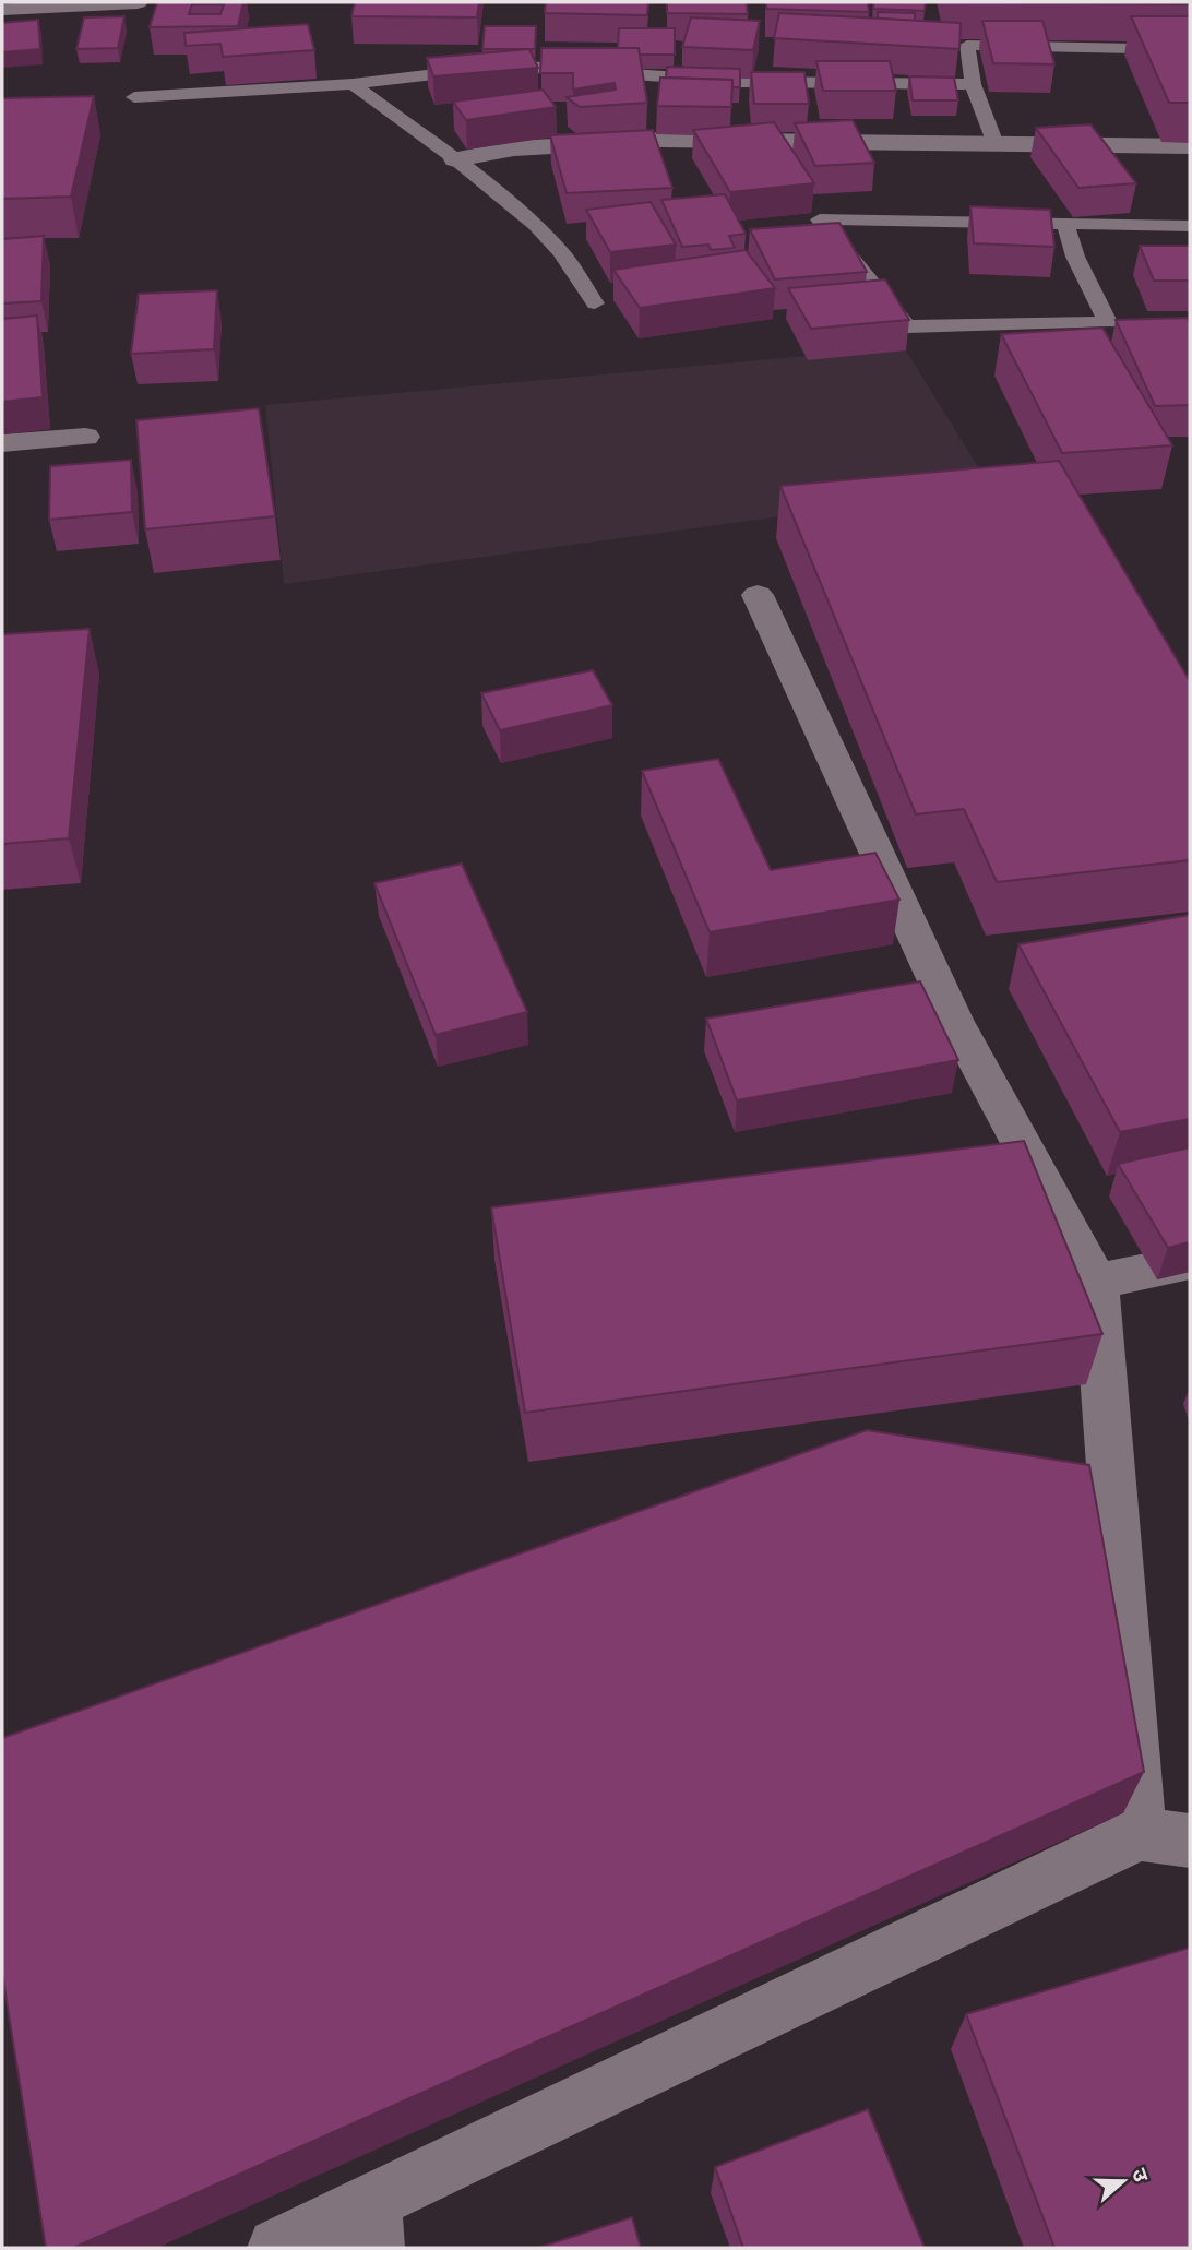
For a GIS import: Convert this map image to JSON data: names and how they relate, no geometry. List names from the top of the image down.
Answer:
{
  "north": "right"
}
